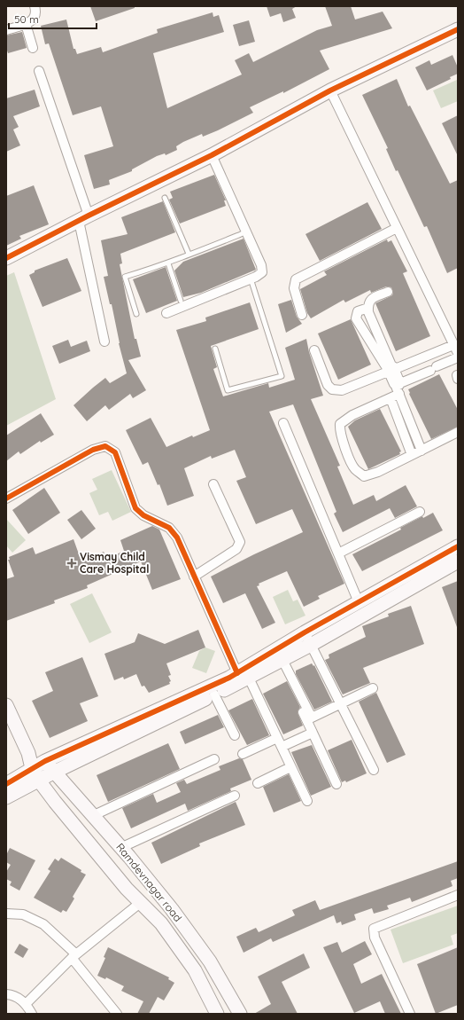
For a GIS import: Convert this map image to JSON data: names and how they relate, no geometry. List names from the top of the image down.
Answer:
{
  "streets": {
    "street": ["Ramdevnagar road"]
  },
  "places": {
    "health": ["Vismay Child Care Hospital"]
  },
  "scale_bar": "50 m"
}
